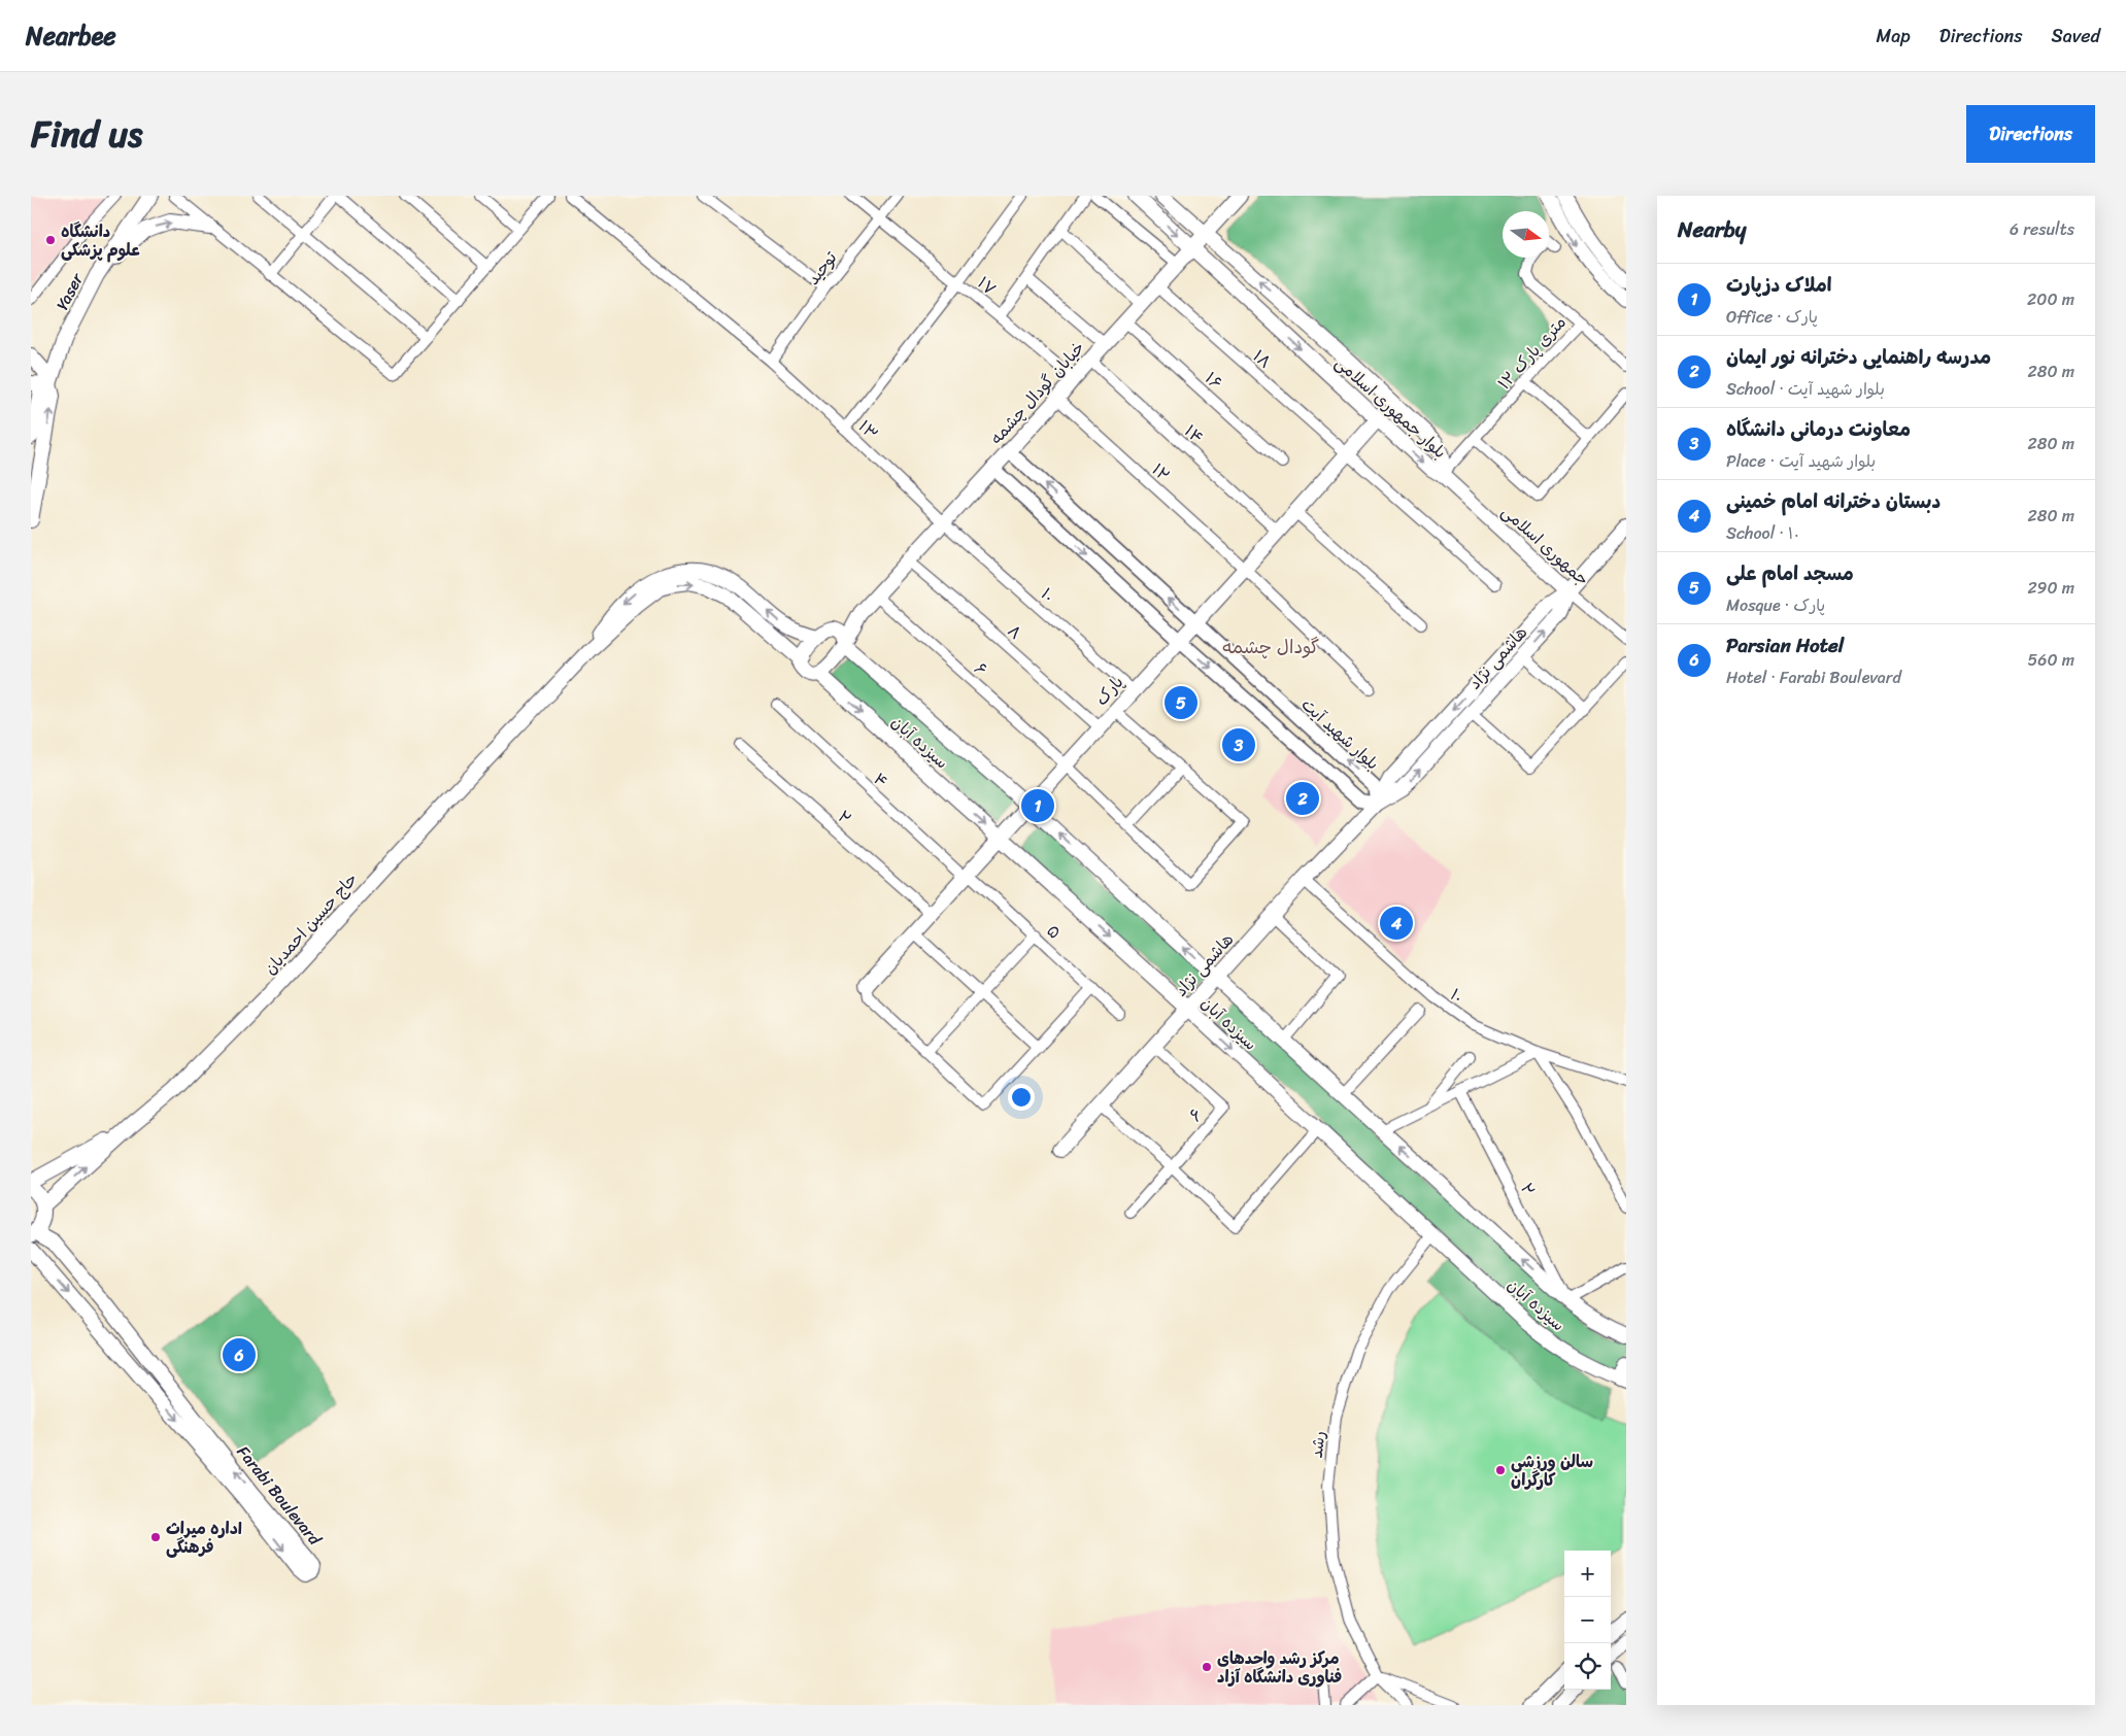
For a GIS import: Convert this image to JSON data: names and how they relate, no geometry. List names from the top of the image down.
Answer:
{
  "streets": {
    "main road": [
      "Yaser",
      "خیابان گودال چشمه",
      "بلوار جمهوری اسلامی",
      "جمهوری اسلامی",
      "هاشمی نژاد",
      "پارک",
      "سیزده آبان",
      "حاج حسین احمدیان",
      "Farabi Boulevard"
    ],
    "street": [
      "توحید",
      "۱۷",
      "۱۲ متری پارک",
      "۱۸",
      "۱۶",
      "۱۳",
      "۱۴",
      "۱۲",
      "۱۰",
      "۸",
      "۶",
      "بلوار شهید آیت",
      "۴",
      "۲",
      "۵",
      "رشد"
    ]
  },
  "crossings": [
    ["توحید", "۱۷"],
    ["توحید", "۱۳"],
    ["۱۷", "خیابان گودال چشمه"],
    ["۱۲ متری پارک", "بلوار جمهوری اسلامی"],
    ["۱۲ متری پارک", "جمهوری اسلامی"],
    ["۱۸", "خیابان گودال چشمه"],
    ["۱۸", "پارک"],
    ["۱۶", "خیابان گودال چشمه"],
    ["خیابان گودال چشمه", "بلوار جمهوری اسلامی"],
    ["خیابان گودال چشمه", "۱۳"],
    ["خیابان گودال چشمه", "۱۴"],
    ["خیابان گودال چشمه", "۱۲"],
    ["خیابان گودال چشمه", "۱۰"],
    ["خیابان گودال چشمه", "۸"],
    ["خیابان گودال چشمه", "۶"],
    ["خیابان گودال چشمه", "بلوار شهید آیت"],
    ["بلوار جمهوری اسلامی", "جمهوری اسلامی"],
    ["بلوار جمهوری اسلامی", "پارک"],
    ["۱۳", "۱۰"],
    ["۱۴", "پارک"],
    ["۱۲", "پارک"],
    ["جمهوری اسلامی", "هاشمی نژاد"],
    ["۱۰", "هاشمی نژاد"],
    ["۱۰", "پارک"],
    ["۸", "پارک"],
    ["هاشمی نژاد", "۶"],
    ["هاشمی نژاد", "بلوار شهید آیت"],
    ["هاشمی نژاد", "سیزده آبان"],
    ["۶", "پارک"],
    ["پارک", "بلوار شهید آیت"],
    ["پارک", "سیزده آبان"],
    ["پارک", "۴"],
    ["پارک", "۲"],
    ["پارک", "۵"],
    ["سیزده آبان", "۲"],
    ["سیزده آبان", "حاج حسین احمدیان"],
    ["سیزده آبان", "رشد"],
    ["۴", "۵"]
  ],
  "districts": ["گودال چشمه"],
  "places": [
    "دانشگاه علوم پزشکی",
    "سالن ورزشی کارگران",
    "اداره میراث فرهنگی",
    "مرکز رشد واحدهای فناوری دانشگاه آزاد"
  ],
  "north": "right",
  "page": {
    "header": "Nearbee",
    "nav": ["Map", "Directions", "Saved"],
    "title": "Find us",
    "buttons": "Directions",
    "heading": ["Nearby", "6 results"],
    "list": [
      {
        "mark": "1",
        "name": "املاک دزپارت",
        "note": "Office · پارک",
        "value": "200 m"
      },
      {
        "mark": "2",
        "name": "مدرسه راهنمایی دخترانه نور ایمان",
        "note": "School · بلوار شهید آیت",
        "value": "280 m"
      },
      {
        "mark": "3",
        "name": "معاونت درمانی دانشگاه",
        "note": "Place · بلوار شهید آیت",
        "value": "280 m"
      },
      {
        "mark": "4",
        "name": "دبستان دخترانه امام خمینی",
        "note": "School · ۱۰",
        "value": "280 m"
      },
      {
        "mark": "5",
        "name": "مسجد امام علی",
        "note": "Mosque · پارک",
        "value": "290 m"
      },
      {
        "mark": "6",
        "name": "Parsian Hotel",
        "note": "Hotel · Farabi Boulevard",
        "value": "560 m"
      }
    ],
    "pins": [
      "5",
      "3",
      "2",
      "1",
      "4",
      "6"
    ],
    "map_buttons": ["+", "−"]
  }
}
